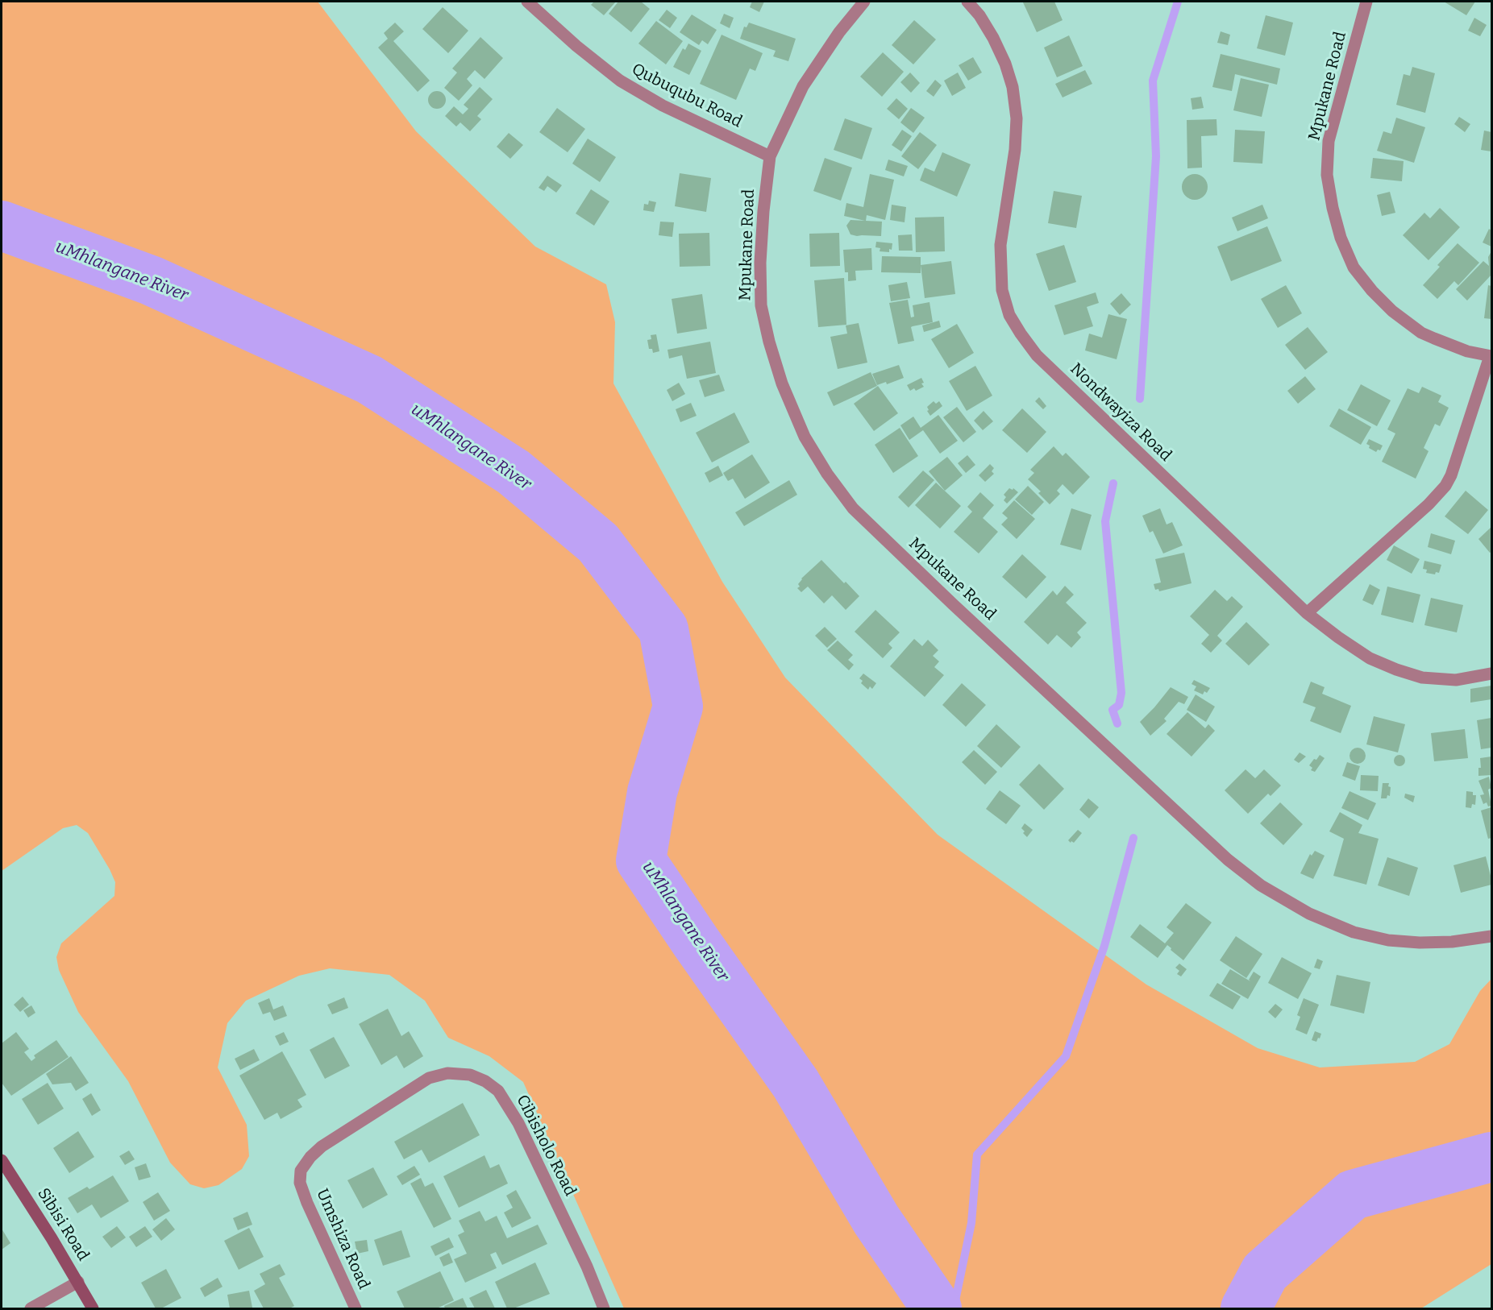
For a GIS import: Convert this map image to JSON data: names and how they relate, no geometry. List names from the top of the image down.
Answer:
{
  "streets": {
    "street": [
      "Mpukane Road",
      "Qubuqubu Road",
      "Nondwayiza Road",
      "Cibisholo Road",
      "Sibisi Road",
      "Umshiza Road"
    ]
  },
  "crossings": [
    ["Mpukane Road", "Qubuqubu Road"],
    ["Cibisholo Road", "Umshiza Road"]
  ],
  "water": ["uMhlangane River"]
}
